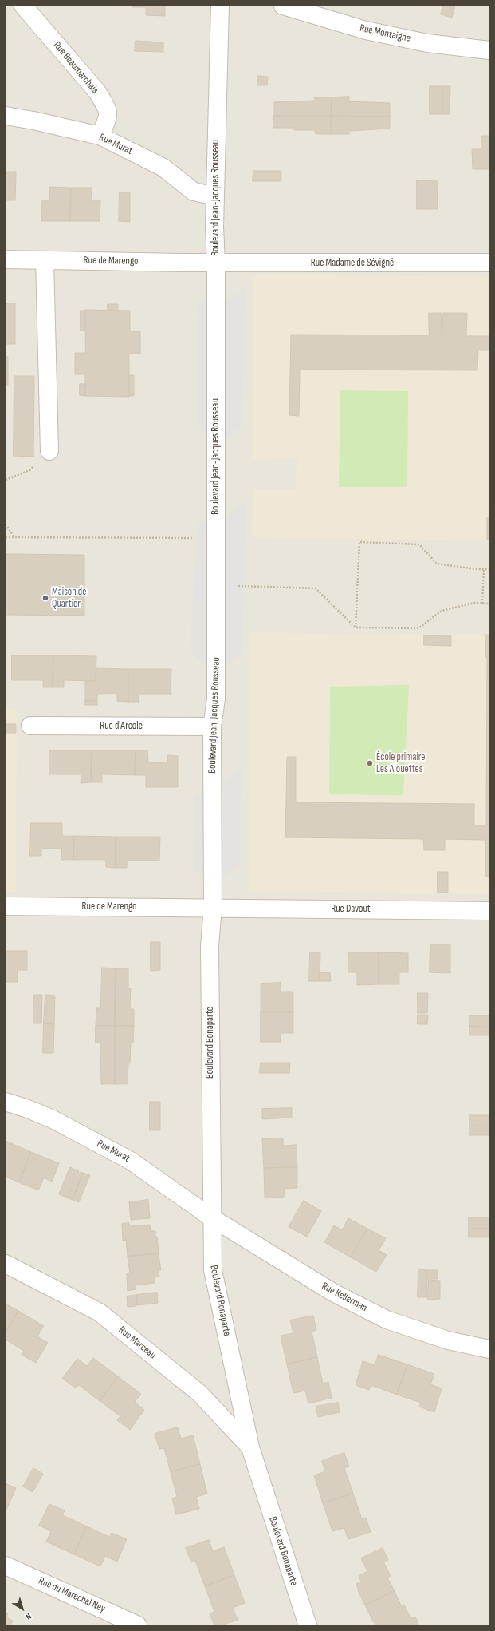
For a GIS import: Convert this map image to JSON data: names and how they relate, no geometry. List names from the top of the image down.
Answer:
{
  "streets": {
    "street": [
      "Rue Montaigne",
      "Rue Beaumarchais",
      "Rue Murat",
      "Boulevard Jean-Jacques Rousseau",
      "Rue de Marengo",
      "Rue Madame de Sévigné",
      "Rue d'Arcole",
      "Rue Davout",
      "Boulevard Bonaparte",
      "Rue Kellerman",
      "Rue Marceau",
      "Rue du Maréchal Ney"
    ]
  },
  "crossings": [
    ["Rue Beaumarchais", "Rue Murat"],
    ["Rue Murat", "Boulevard Jean-Jacques Rousseau"],
    ["Rue Murat", "Boulevard Bonaparte"],
    ["Rue Murat", "Rue Kellerman"],
    ["Boulevard Jean-Jacques Rousseau", "Rue de Marengo"],
    ["Boulevard Jean-Jacques Rousseau", "Rue Madame de Sévigné"],
    ["Boulevard Jean-Jacques Rousseau", "Rue d'Arcole"],
    ["Boulevard Jean-Jacques Rousseau", "Rue Davout"],
    ["Boulevard Jean-Jacques Rousseau", "Boulevard Bonaparte"],
    ["Rue de Marengo", "Rue Madame de Sévigné"],
    ["Rue de Marengo", "Rue Davout"],
    ["Rue de Marengo", "Boulevard Bonaparte"],
    ["Rue Davout", "Boulevard Bonaparte"],
    ["Boulevard Bonaparte", "Rue Kellerman"],
    ["Boulevard Bonaparte", "Rue Marceau"]
  ],
  "places": ["Maison de Quartier", "École primaire Les Alouettes"],
  "north": "bottom right"
}
